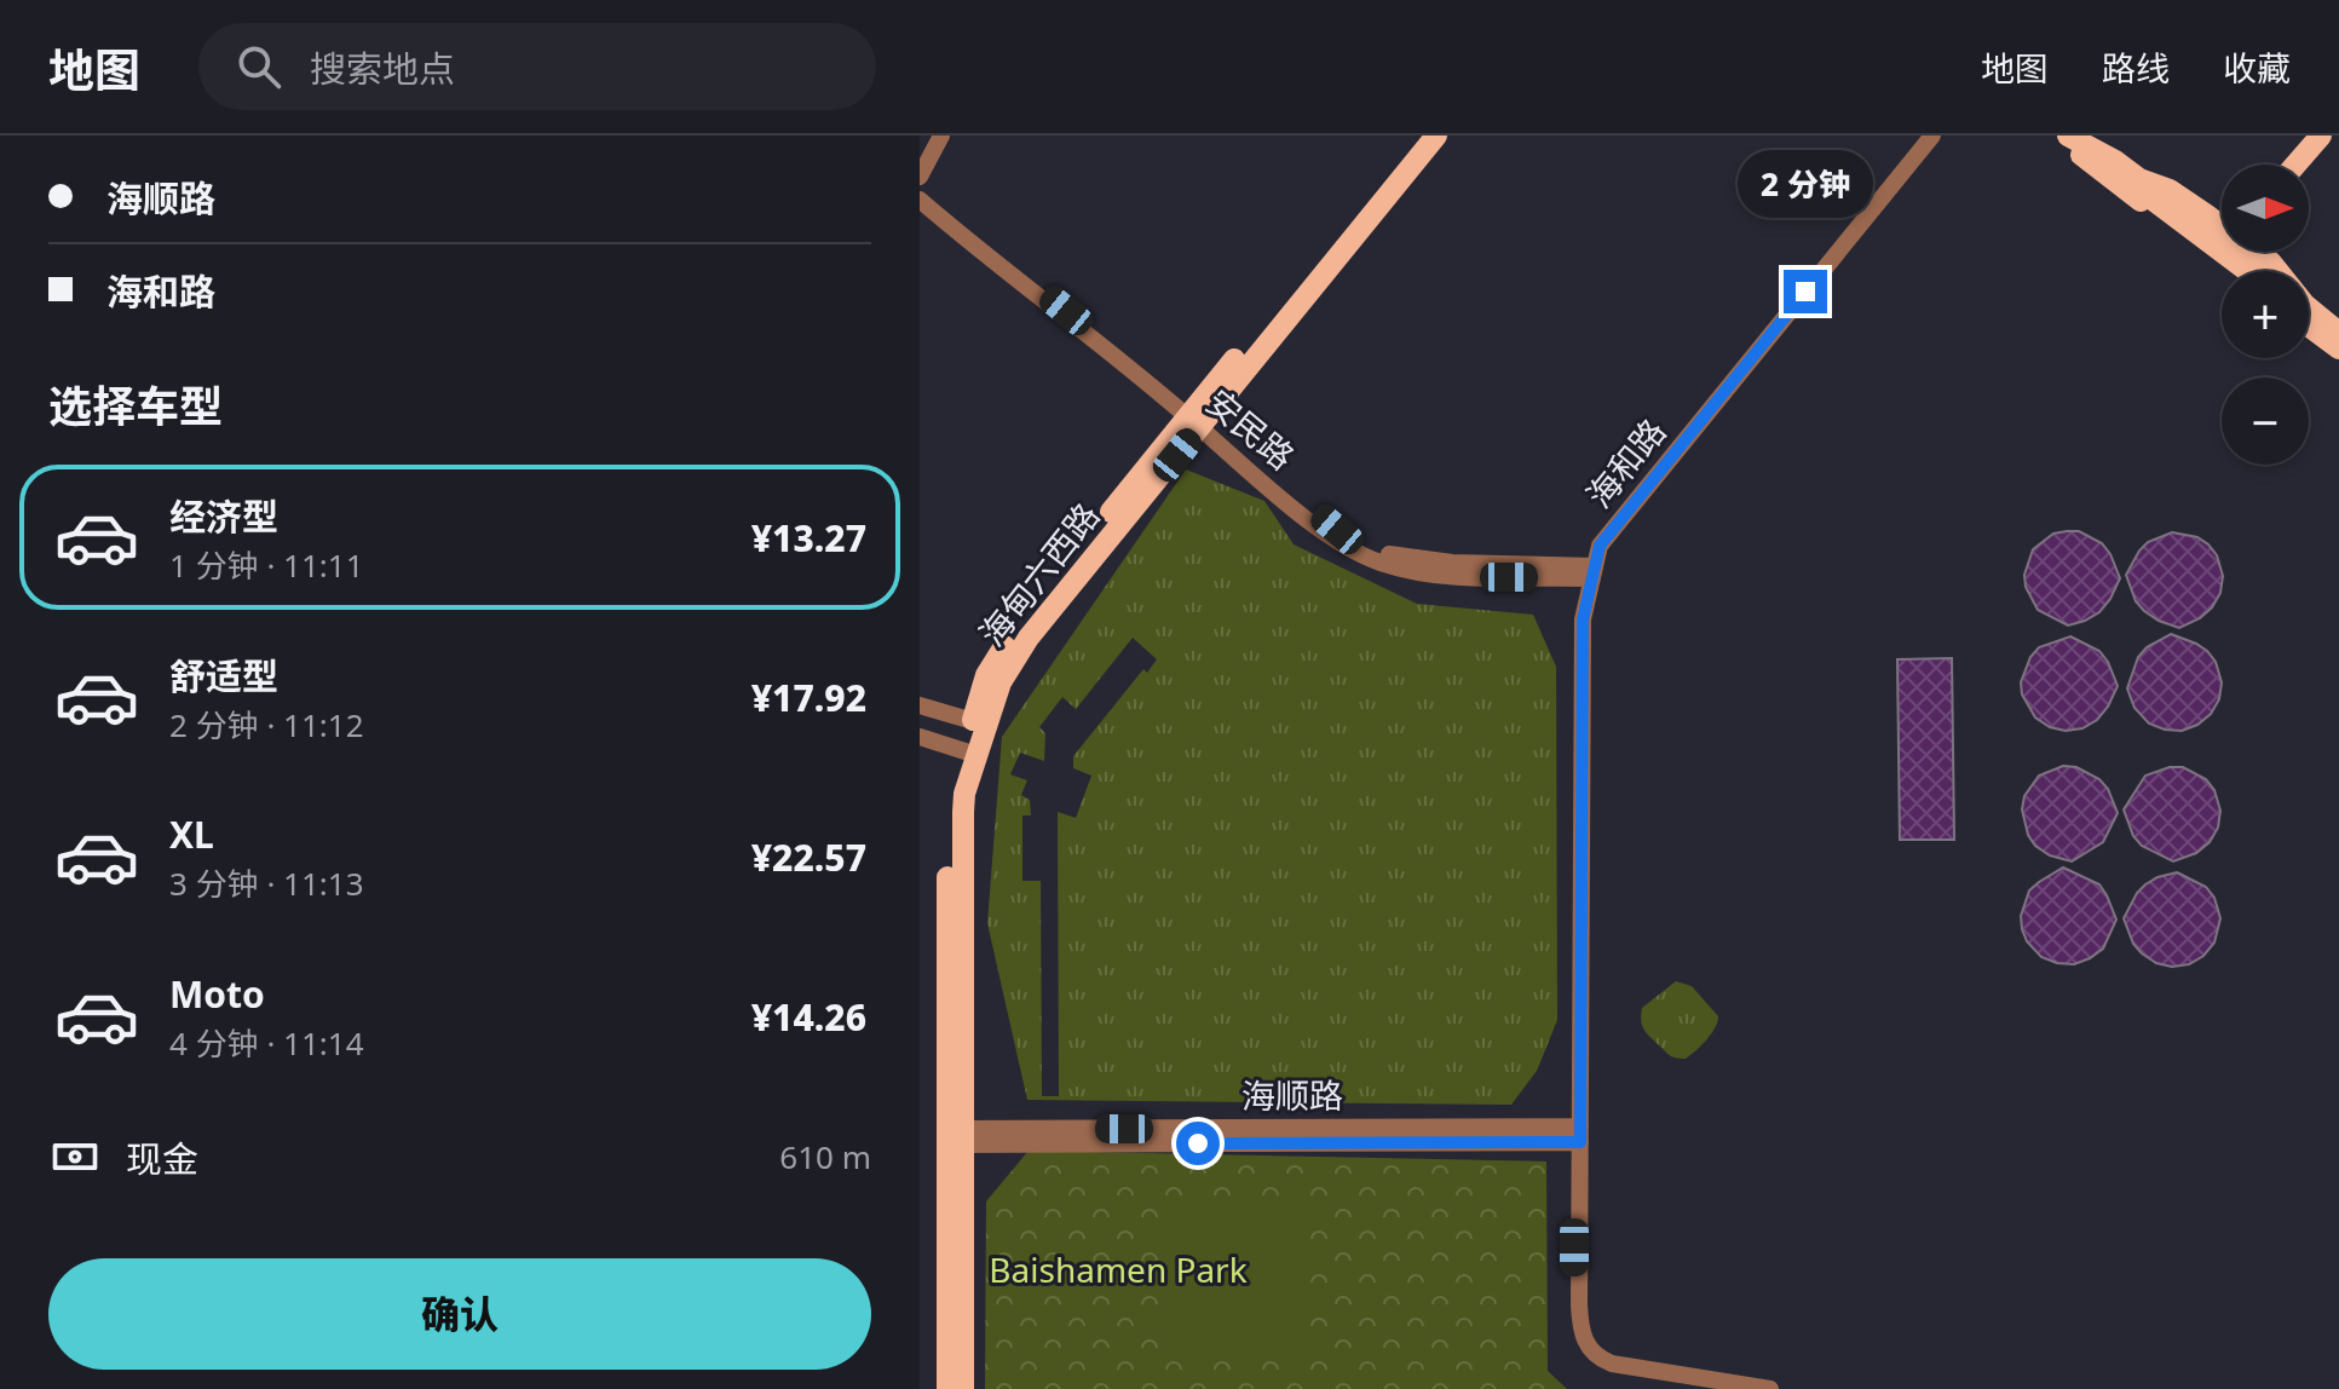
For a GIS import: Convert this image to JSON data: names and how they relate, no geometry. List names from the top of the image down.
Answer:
{
  "streets": {
    "main road": ["海甸六西路"],
    "street": ["安民路", "海和路", "海顺路"]
  },
  "crossings": [
    ["安民路", "海和路"],
    ["安民路", "海甸六西路"],
    ["海和路", "海顺路"],
    ["海甸六西路", "海顺路"]
  ],
  "parks": ["Baishamen Park"],
  "north": "right",
  "page": {
    "header": "地图",
    "search": "搜索地点",
    "nav": ["地图", "路线", "收藏"],
    "banner": ["海顺路", "海和路"],
    "bubble": "2 分钟",
    "map_buttons": ["+", "−"],
    "heading": "选择车型",
    "list": [
      {
        "name": "经济型",
        "note": "1 分钟 · 11:11",
        "value": "¥13.27"
      },
      {
        "name": "舒适型",
        "note": "2 分钟 · 11:12",
        "value": "¥17.92"
      },
      {
        "name": "XL",
        "note": "3 分钟 · 11:13",
        "value": "¥22.57"
      },
      {
        "name": "Moto",
        "note": "4 分钟 · 11:14",
        "value": "¥14.26"
      }
    ],
    "pay": ["现金", "610 m"],
    "buttons": "确认"
  }
}
